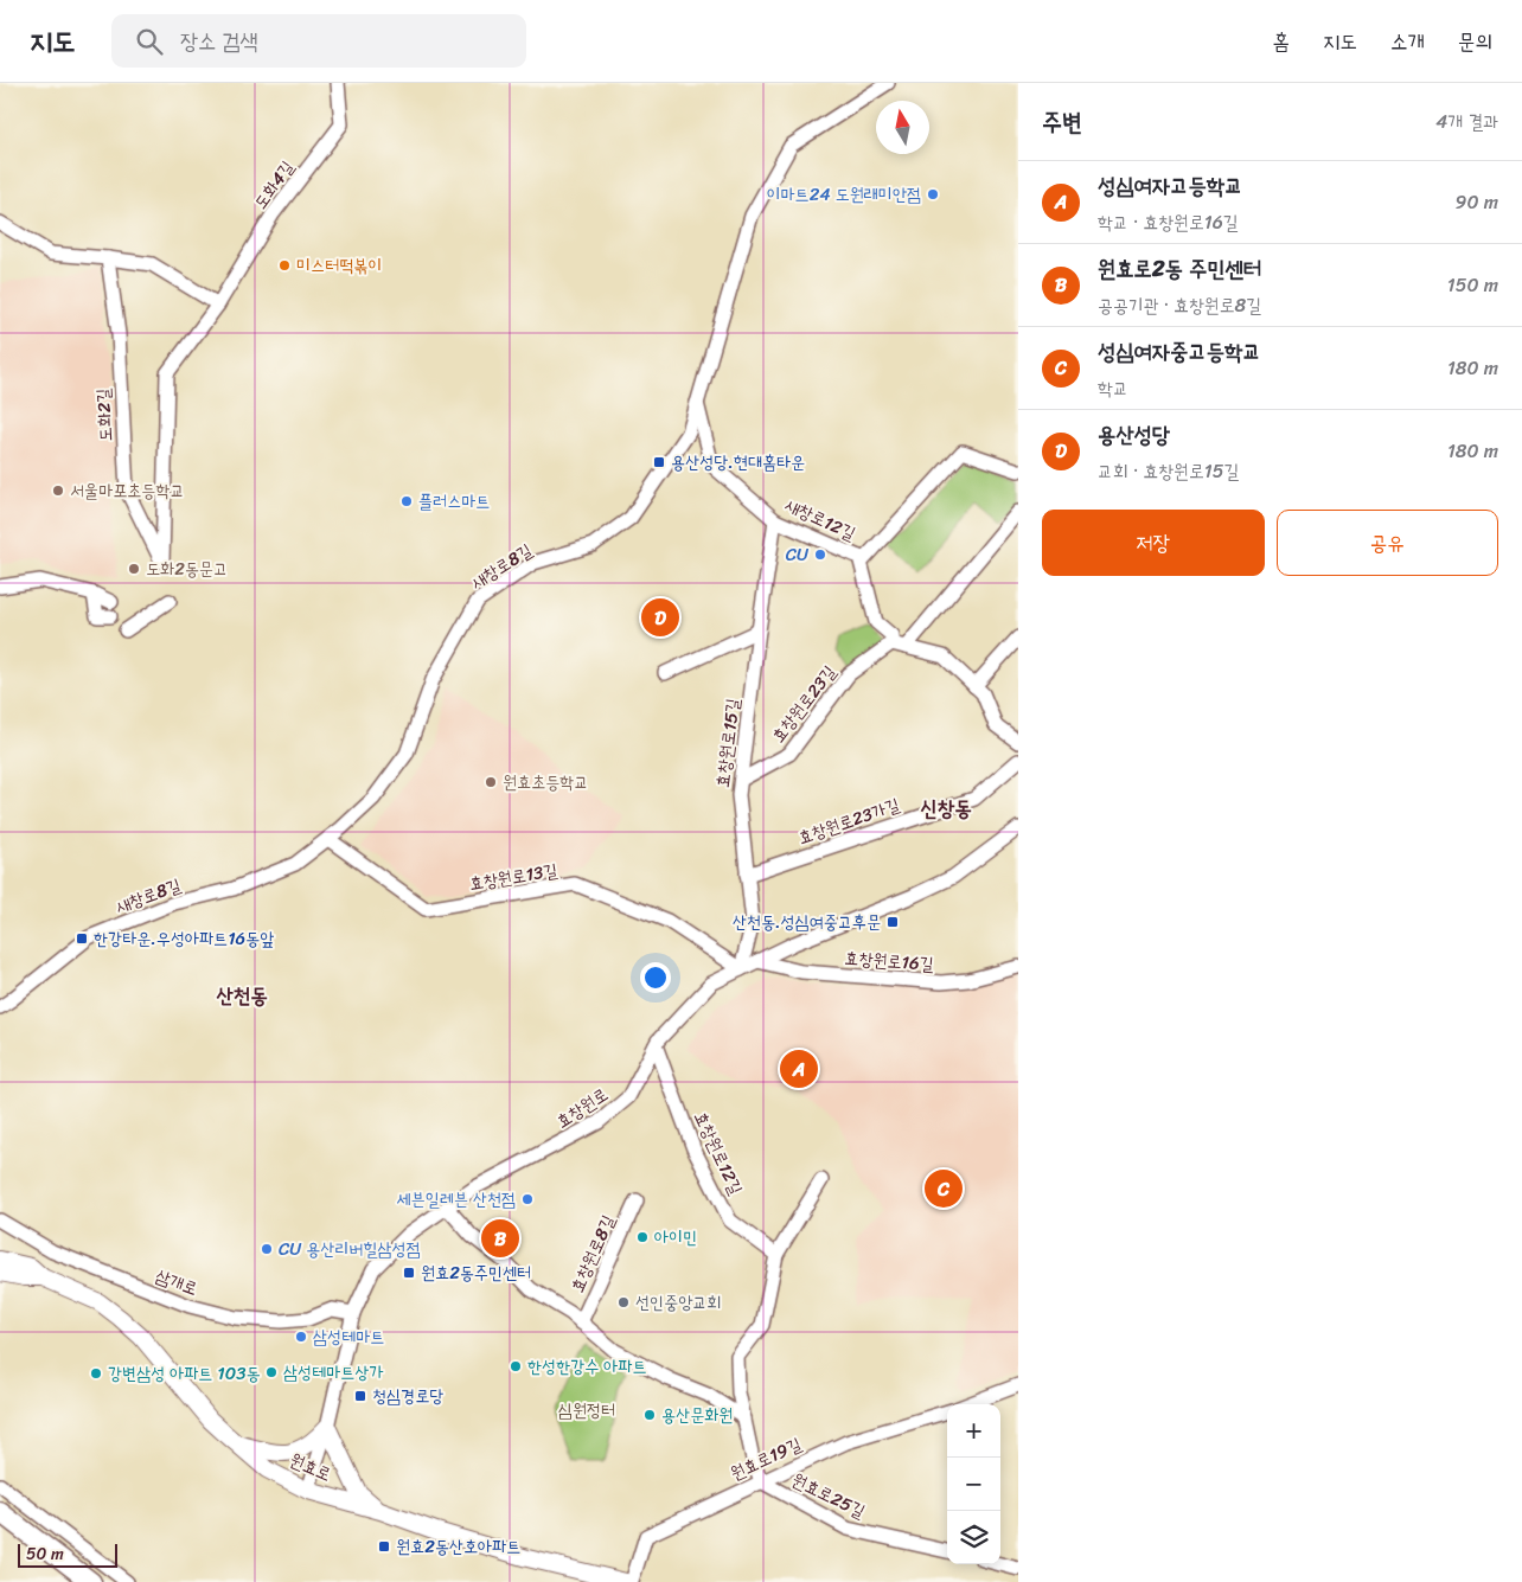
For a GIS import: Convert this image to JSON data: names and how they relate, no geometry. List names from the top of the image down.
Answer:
{
  "streets": {
    "main road": ["원효로"],
    "street": [
      "도화4길",
      "도화2길",
      "새창로12길",
      "새창로8길",
      "효창원로23길",
      "효창원로15길",
      "효창원로23가길",
      "효창원로13길",
      "효창원로16길",
      "효창원로",
      "효창원로12길",
      "효창원로8길",
      "삼개로",
      "원효로19길",
      "원효로25길"
    ]
  },
  "crossings": [
    ["도화4길", "도화2길"],
    ["새창로12길", "새창로8길"],
    ["새창로12길", "효창원로15길"],
    ["새창로8길", "효창원로13길"],
    ["효창원로23길", "효창원로15길"],
    ["효창원로15길", "효창원로23가길"],
    ["효창원로15길", "효창원로13길"],
    ["효창원로15길", "효창원로"],
    ["효창원로13길", "효창원로"],
    ["효창원로16길", "효창원로"],
    ["효창원로", "효창원로12길"],
    ["효창원로", "효창원로8길"],
    ["효창원로", "삼개로"],
    ["효창원로", "원효로"],
    ["원효로19길", "원효로25길"]
  ],
  "districts": ["신창동", "산천동"],
  "parks": ["심원정터"],
  "places": {
    "other": [
      "이마트24 도원래미안점",
      "미스터떡볶이",
      "서울마포초등학교",
      "플러스마트",
      "CU",
      "도화2동문고",
      "원효초등학교",
      "세븐일레븐 산천점",
      "아이민",
      "CU 용산리버힐삼성점",
      "선인중앙교회",
      "삼성테마트",
      "한성한강수 아파트",
      "삼성테마트상가",
      "강변삼성 아파트 103동",
      "용산문화원"
    ],
    "transit": [
      "용산성당.현대홈타운",
      "산천동.성심여중고후문",
      "한강타운.우성아파트16동앞",
      "원효2동주민센터",
      "청심경로당",
      "원효2동산호아파트"
    ]
  },
  "scale_bar": "50 m",
  "north": "top",
  "page": {
    "header": "지도",
    "search": "장소 검색",
    "nav": [
      "홈",
      "지도",
      "소개",
      "문의"
    ],
    "heading": ["주변", "4개 결과"],
    "list": [
      {
        "mark": "A",
        "name": "성심여자고등학교",
        "note": "학교 · 효창원로16길",
        "value": "90 m"
      },
      {
        "mark": "B",
        "name": "원효로2동 주민센터",
        "note": "공공기관 · 효창원로8길",
        "value": "150 m"
      },
      {
        "mark": "C",
        "name": "성심여자중고등학교",
        "note": "학교",
        "value": "180 m"
      },
      {
        "mark": "D",
        "name": "용산성당",
        "note": "교회 · 효창원로15길",
        "value": "180 m"
      }
    ],
    "buttons": ["저장", "공유"],
    "pins": [
      "D",
      "A",
      "C",
      "B"
    ],
    "map_buttons": ["+", "−"],
    "scale": "50 m"
  }
}
